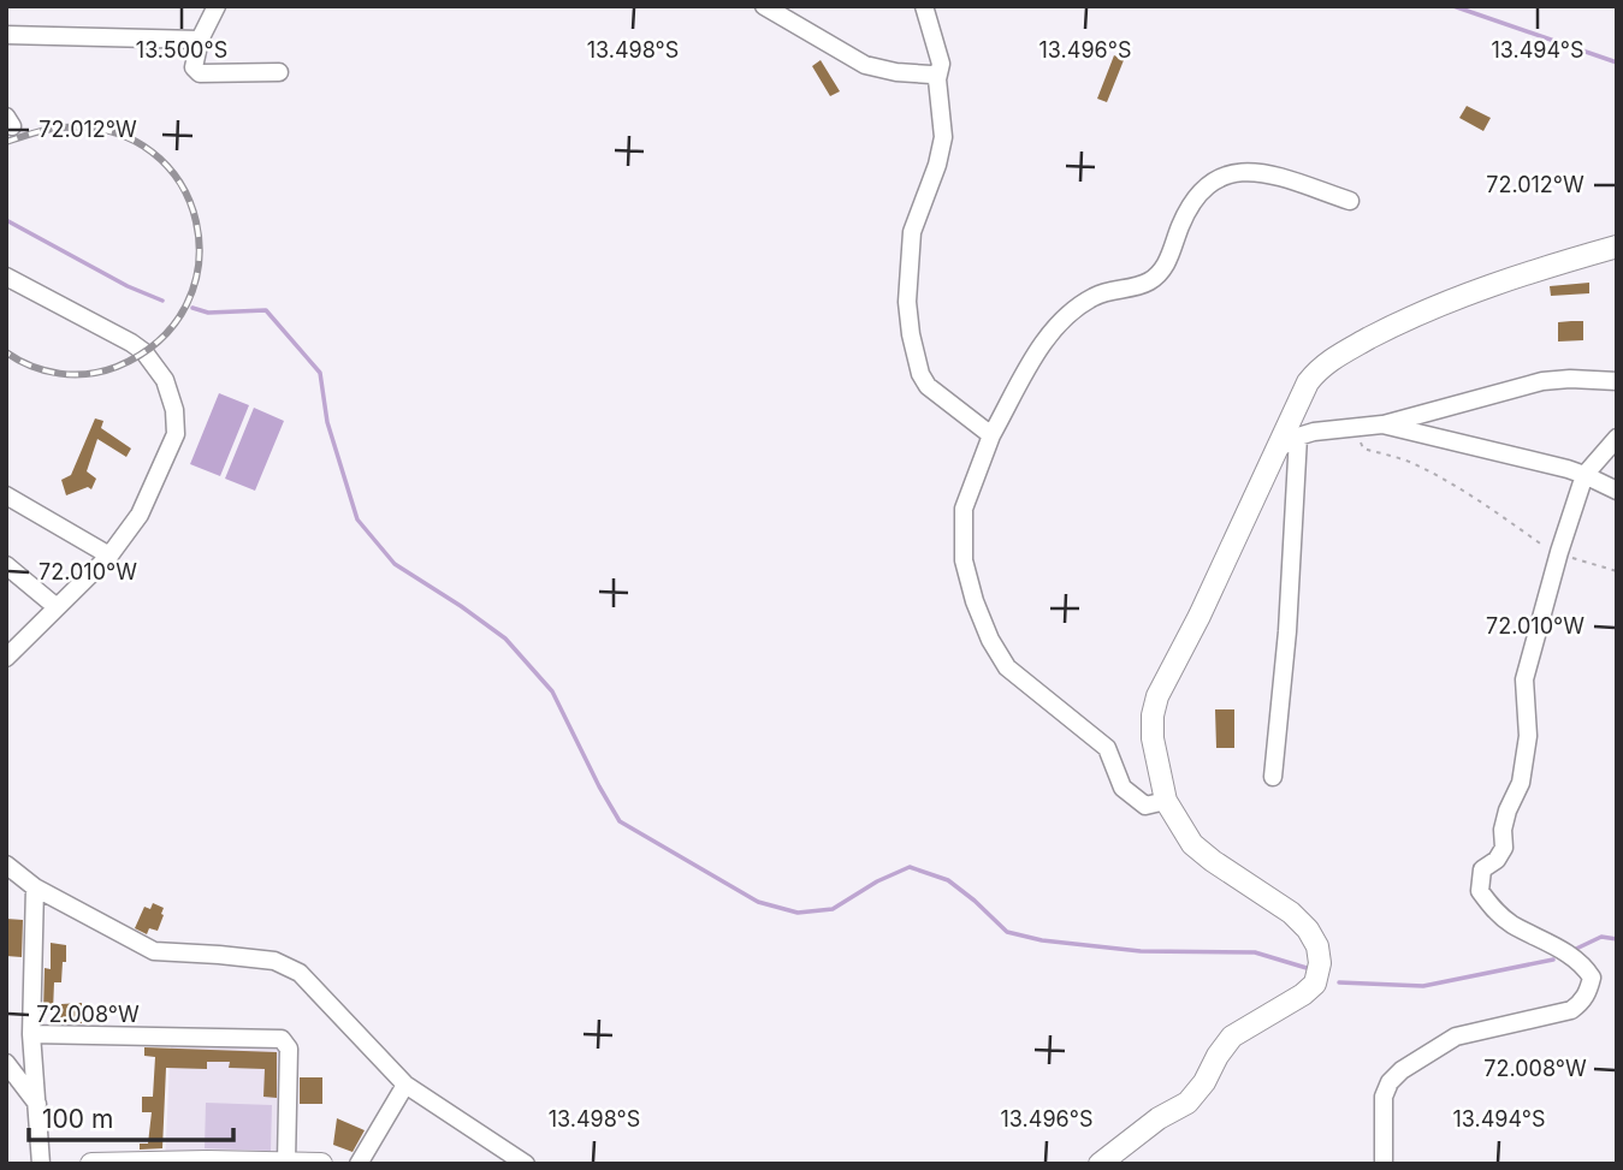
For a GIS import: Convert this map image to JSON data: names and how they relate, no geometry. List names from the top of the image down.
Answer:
{
  "scale_bar": "100 m",
  "coordinates": [
    "13.500°S",
    "13.498°S",
    "13.496°S",
    "13.494°S",
    "72.012°W",
    "72.010°W",
    "72.008°W"
  ]
}
